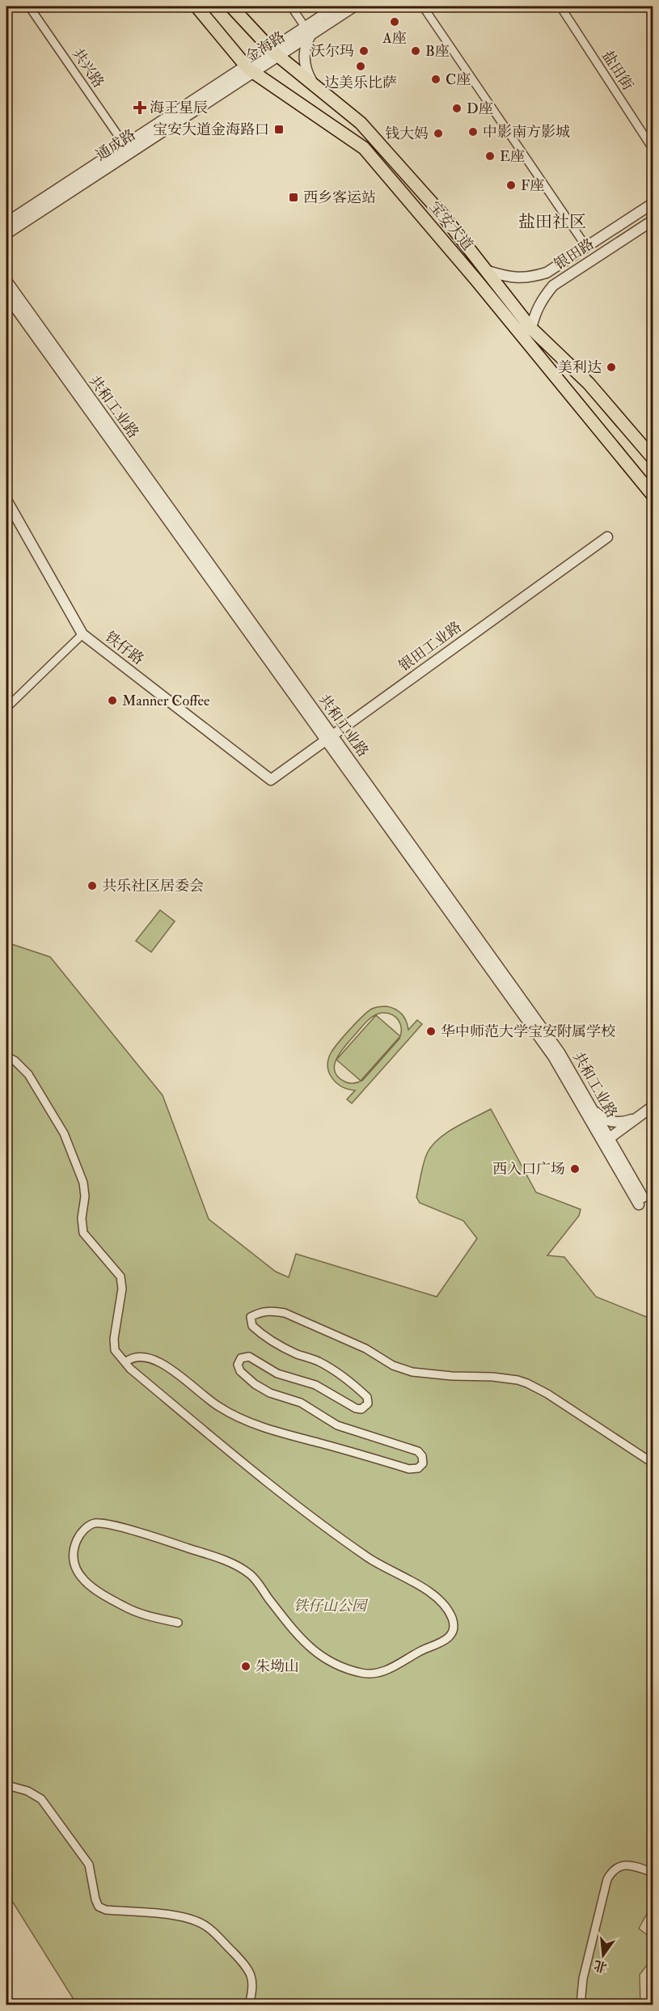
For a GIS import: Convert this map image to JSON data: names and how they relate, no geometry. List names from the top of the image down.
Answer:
{
  "streets": {
    "main road": ["宝安大道"],
    "street": [
      "金海路",
      "共兴路",
      "盐田街",
      "通成路",
      "银田路",
      "共和工业路",
      "银田工业路",
      "铁仔路"
    ]
  },
  "crossings": [
    ["金海路", "通成路"],
    ["金海路", "宝安大道"],
    ["共兴路", "通成路"],
    ["宝安大道", "银田路"],
    ["共和工业路", "银田工业路"],
    ["银田工业路", "铁仔路"]
  ],
  "districts": ["盐田社区"],
  "parks": ["铁仔山公园"],
  "places": {
    "other": [
      "A座",
      "沃尔玛",
      "B座",
      "达美乐比萨",
      "C座",
      "D座",
      "中影南方影城",
      "钱大妈",
      "E座",
      "F座",
      "美利达",
      "Manner Coffee",
      "共乐社区居委会",
      "华中师范大学宝安附属学校",
      "西入口广场",
      "朱坳山"
    ],
    "health": ["海王星辰"],
    "transit": ["宝安大道金海路口", "西乡客运站"]
  },
  "north": "bottom"
}
